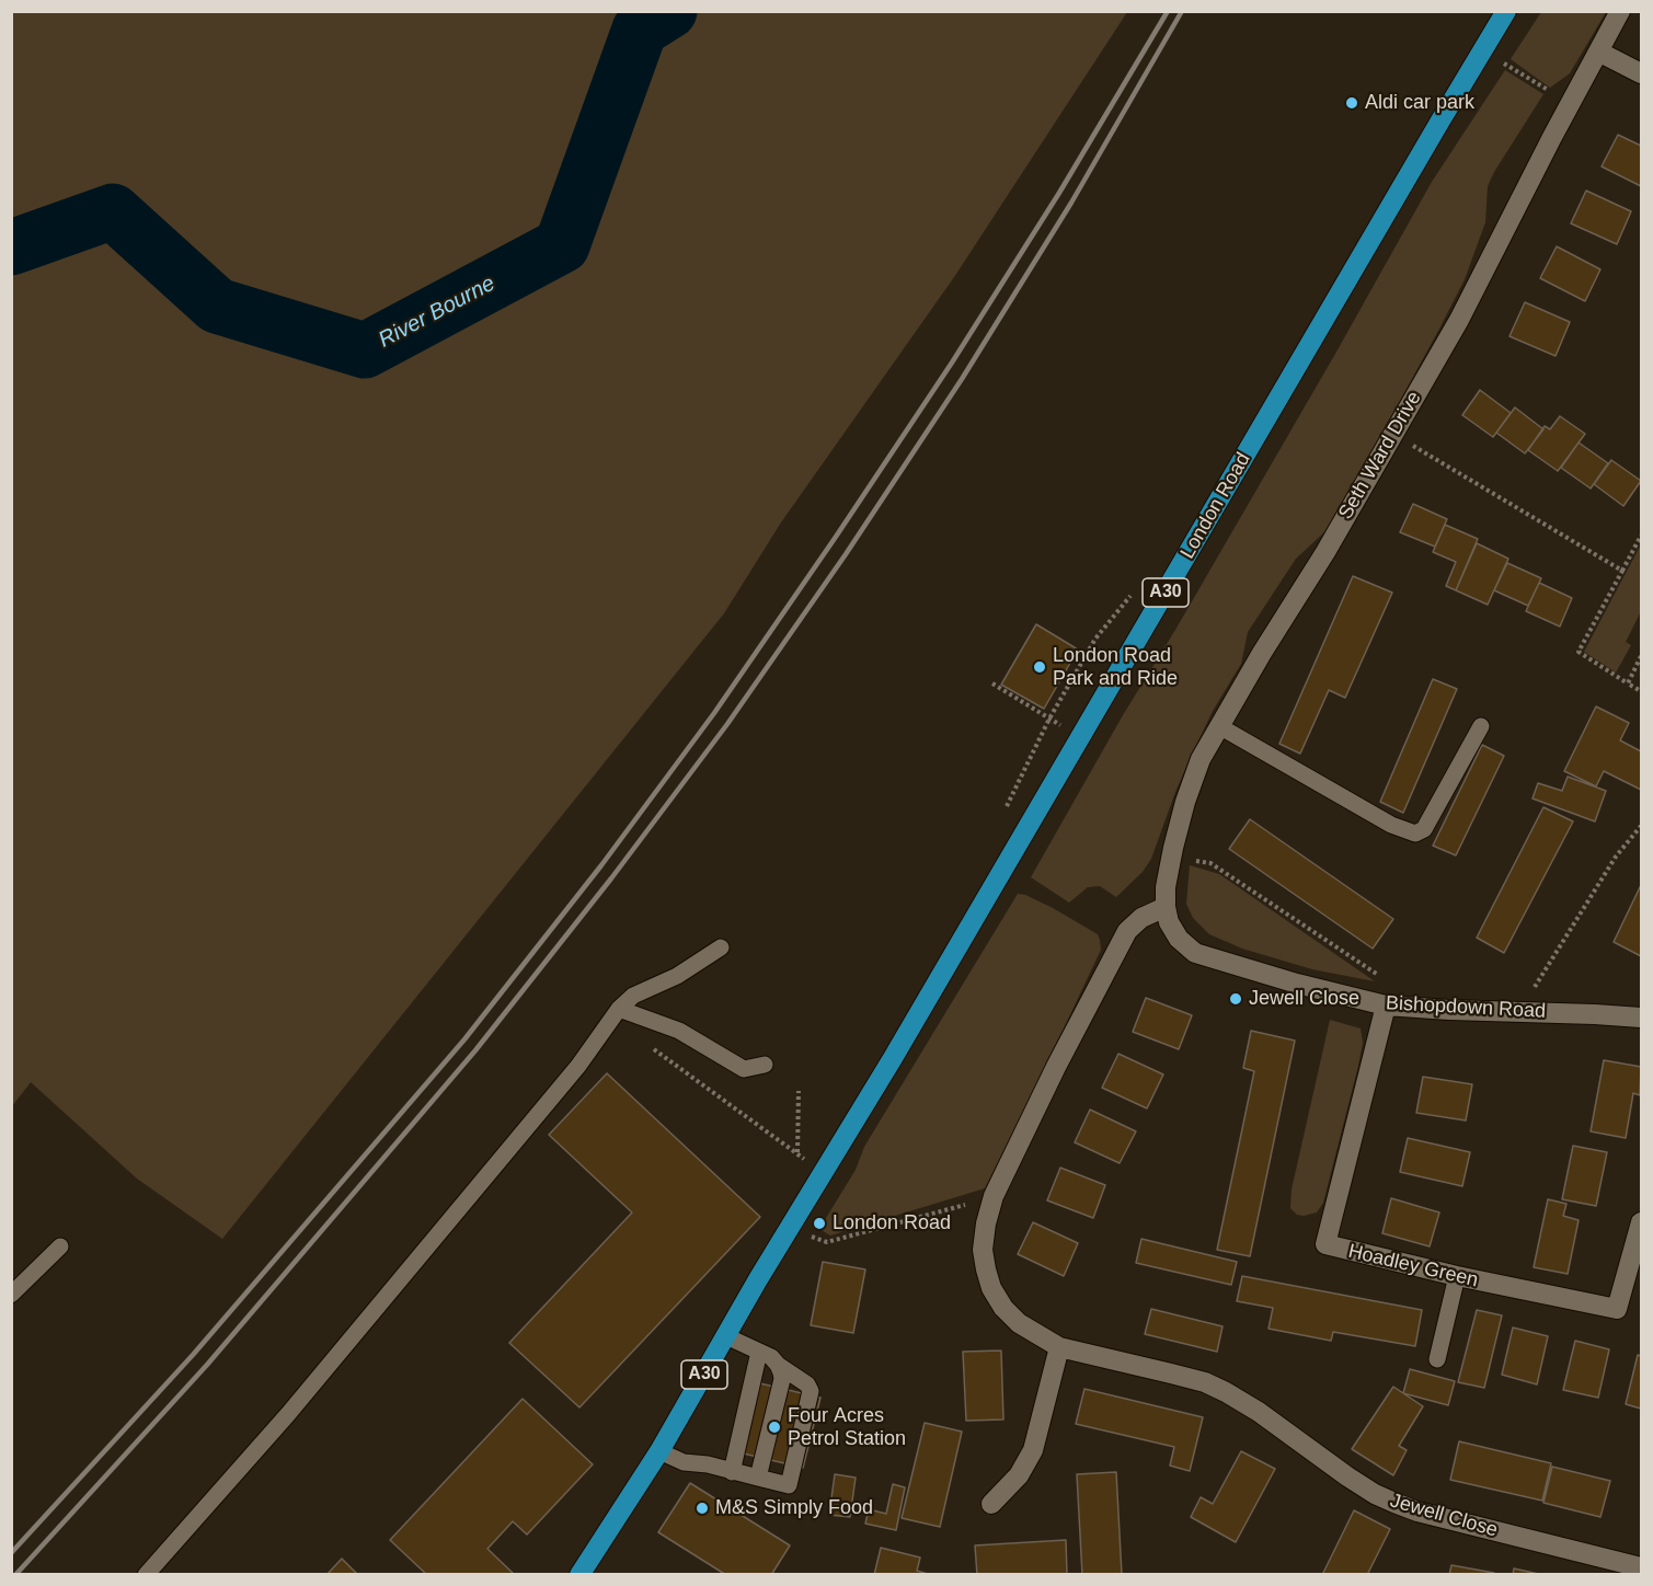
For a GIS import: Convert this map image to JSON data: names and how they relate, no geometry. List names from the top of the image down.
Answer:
{
  "streets": {
    "highway": ["London Road", "A30"],
    "street": [
      "Seth Ward Drive",
      "Bishopdown Road",
      "Hoadley Green",
      "Jewell Close"
    ]
  },
  "crossings": [
    ["Seth Ward Drive", "Bishopdown Road"],
    ["Seth Ward Drive", "Jewell Close"],
    ["Bishopdown Road", "Hoadley Green"],
    ["Bishopdown Road", "Jewell Close"]
  ],
  "water": ["River Bourne"],
  "places": [
    "Aldi car park",
    "London Road Park and Ride",
    "Jewell Close",
    "London Road",
    "Four Acres Petrol Station",
    "M&S Simply Food"
  ]
}
